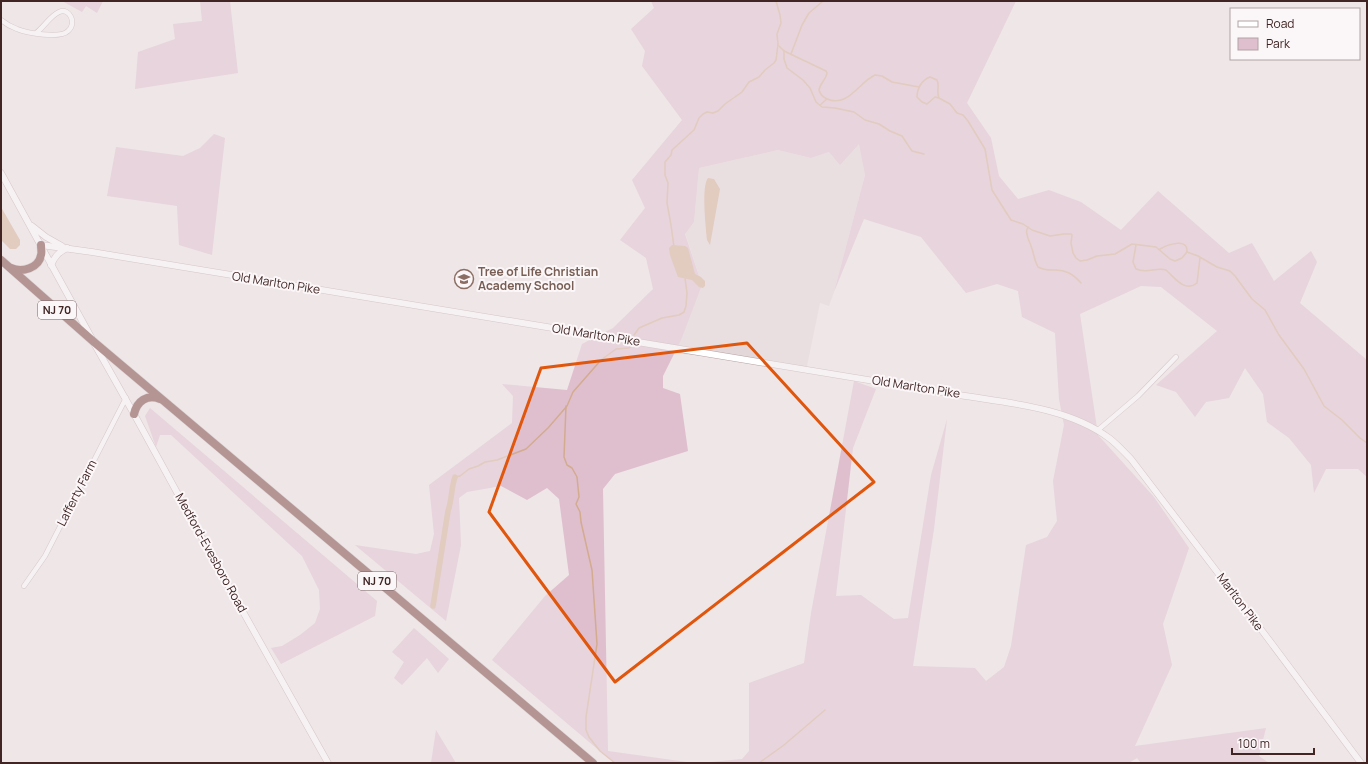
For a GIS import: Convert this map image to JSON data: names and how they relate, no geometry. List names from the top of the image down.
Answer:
{
  "streets": {
    "highway": ["NJ 70"],
    "street": [
      "Old Marlton Pike",
      "Lafferty Farm",
      "Medford-Evesboro Road",
      "Marlton Pike"
    ]
  },
  "crossings": [
    ["Old Marlton Pike", "Medford-Evesboro Road"],
    ["Old Marlton Pike", "Marlton Pike"],
    ["NJ 70", "Medford-Evesboro Road"],
    ["Lafferty Farm", "Medford-Evesboro Road"]
  ],
  "places": {
    "school or university": ["Tree of Life Christian Academy School"]
  },
  "legend": ["Road", "Park"],
  "scale_bar": "100 m"
}
